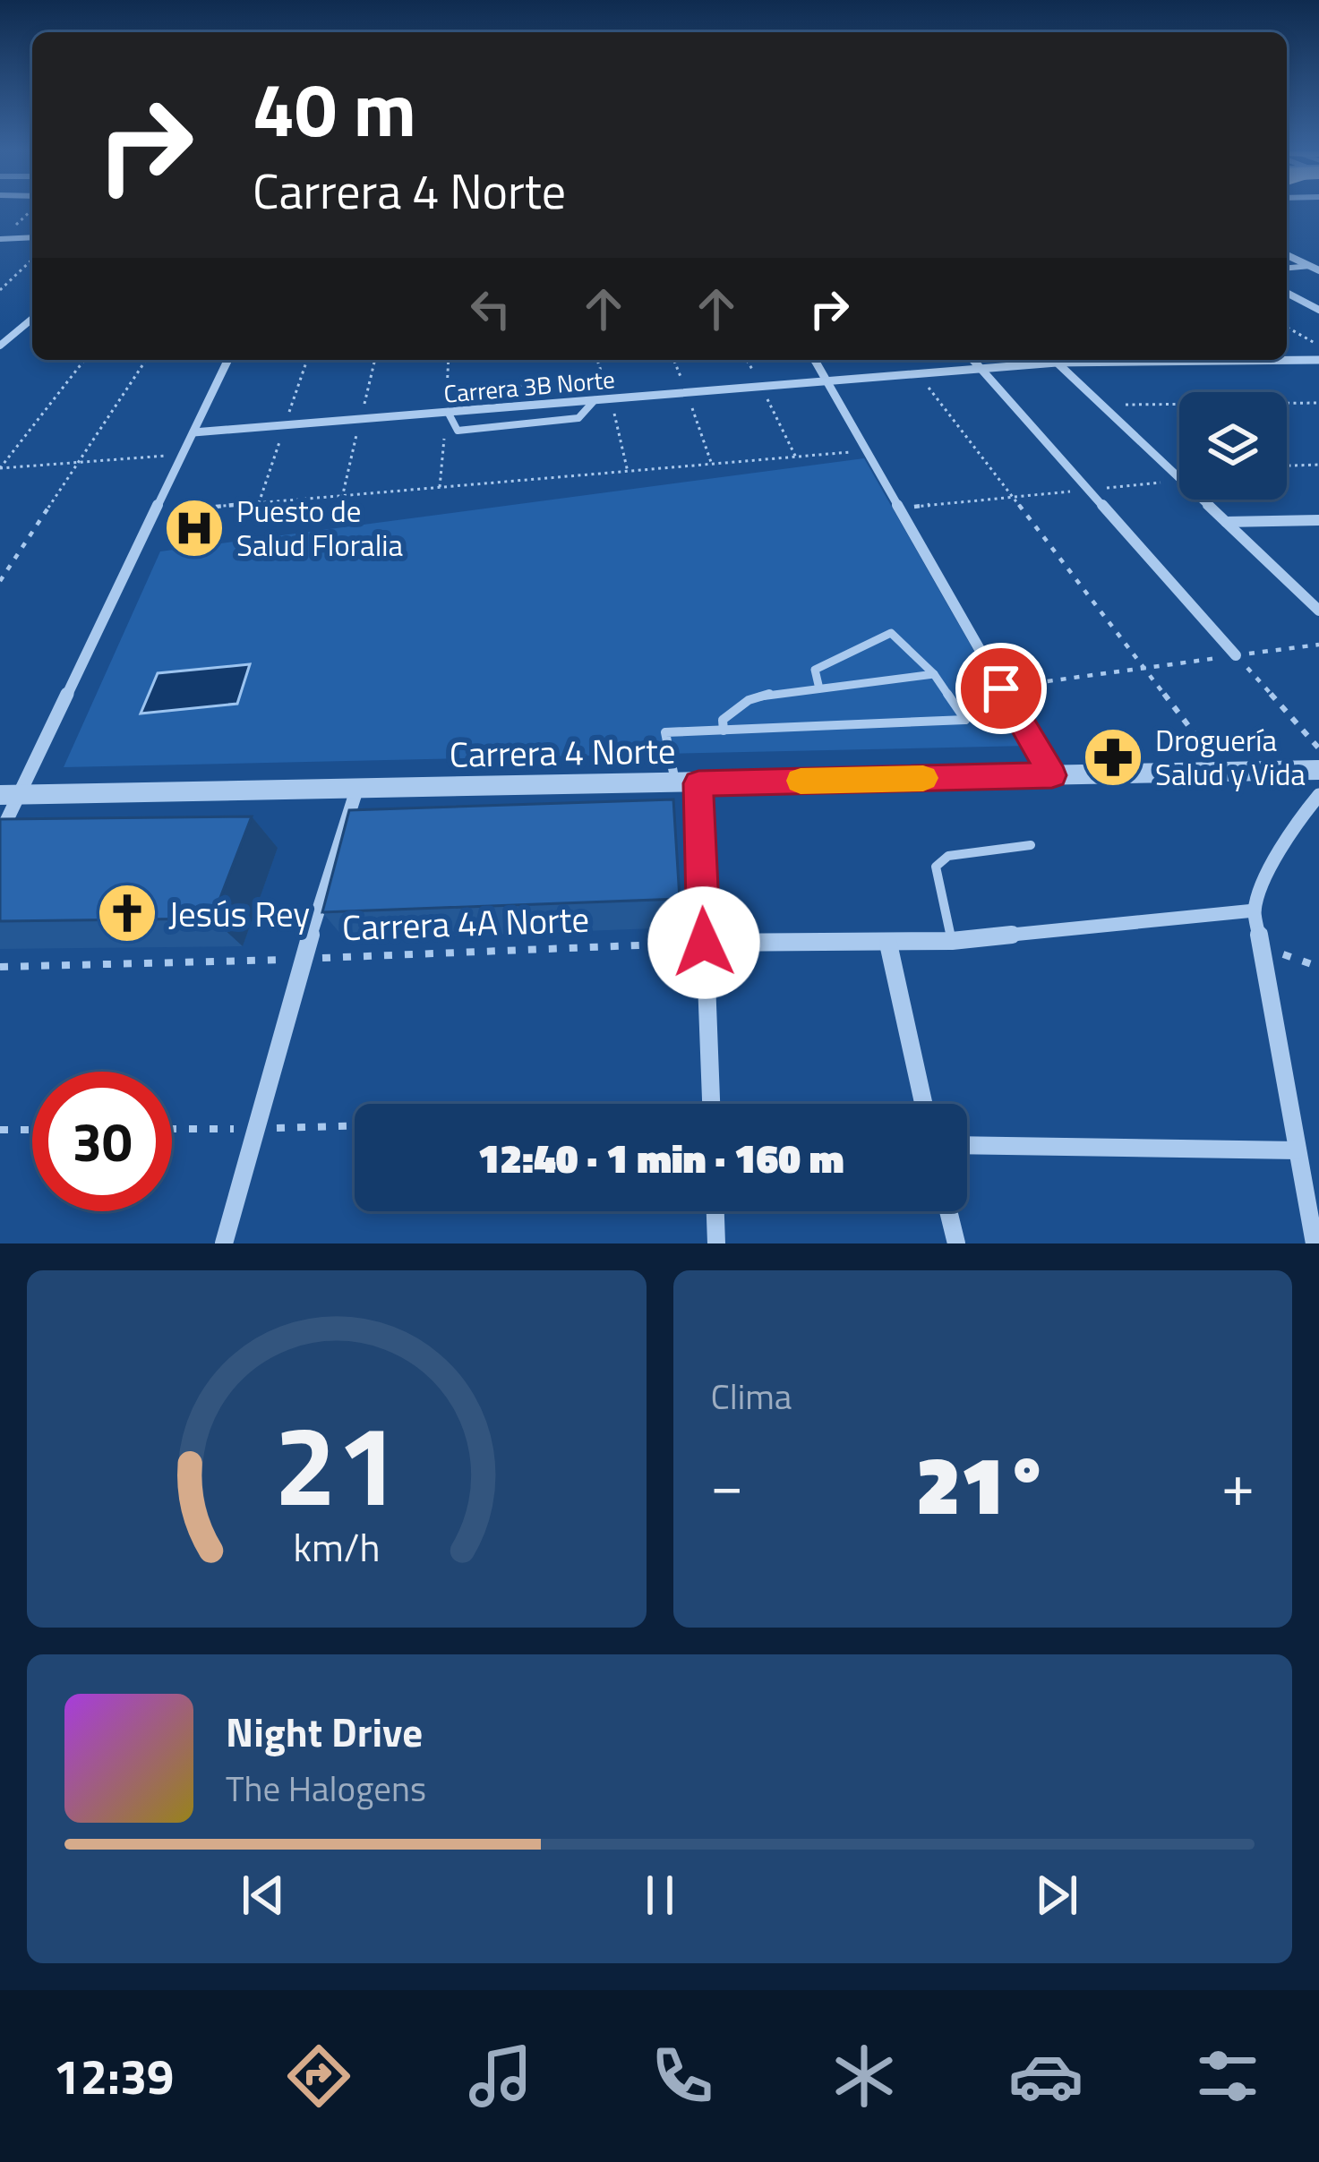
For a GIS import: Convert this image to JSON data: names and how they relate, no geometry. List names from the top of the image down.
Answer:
{
  "streets": {
    "street": ["Carrera 3B Norte", "Carrera 4 Norte"],
    "path": ["Carrera 4A Norte"]
  },
  "places": {
    "hospital": ["Puesto de Salud Floralia"],
    "pharmacy": ["Droguería Salud y Vida"],
    "church": ["Jesús Rey"]
  },
  "page": {
    "turn": ["40 m", "Carrera 4 Norte"],
    "limit": "30",
    "trip": "12:40 · 1 min · 160 m",
    "tile": "Clima",
    "heat": ["−", "21°", "+"],
    "song": ["Night Drive", "The Halogens"],
    "tabs": "12:39",
    "gauge": ["21", "km/h"]
  }
}
